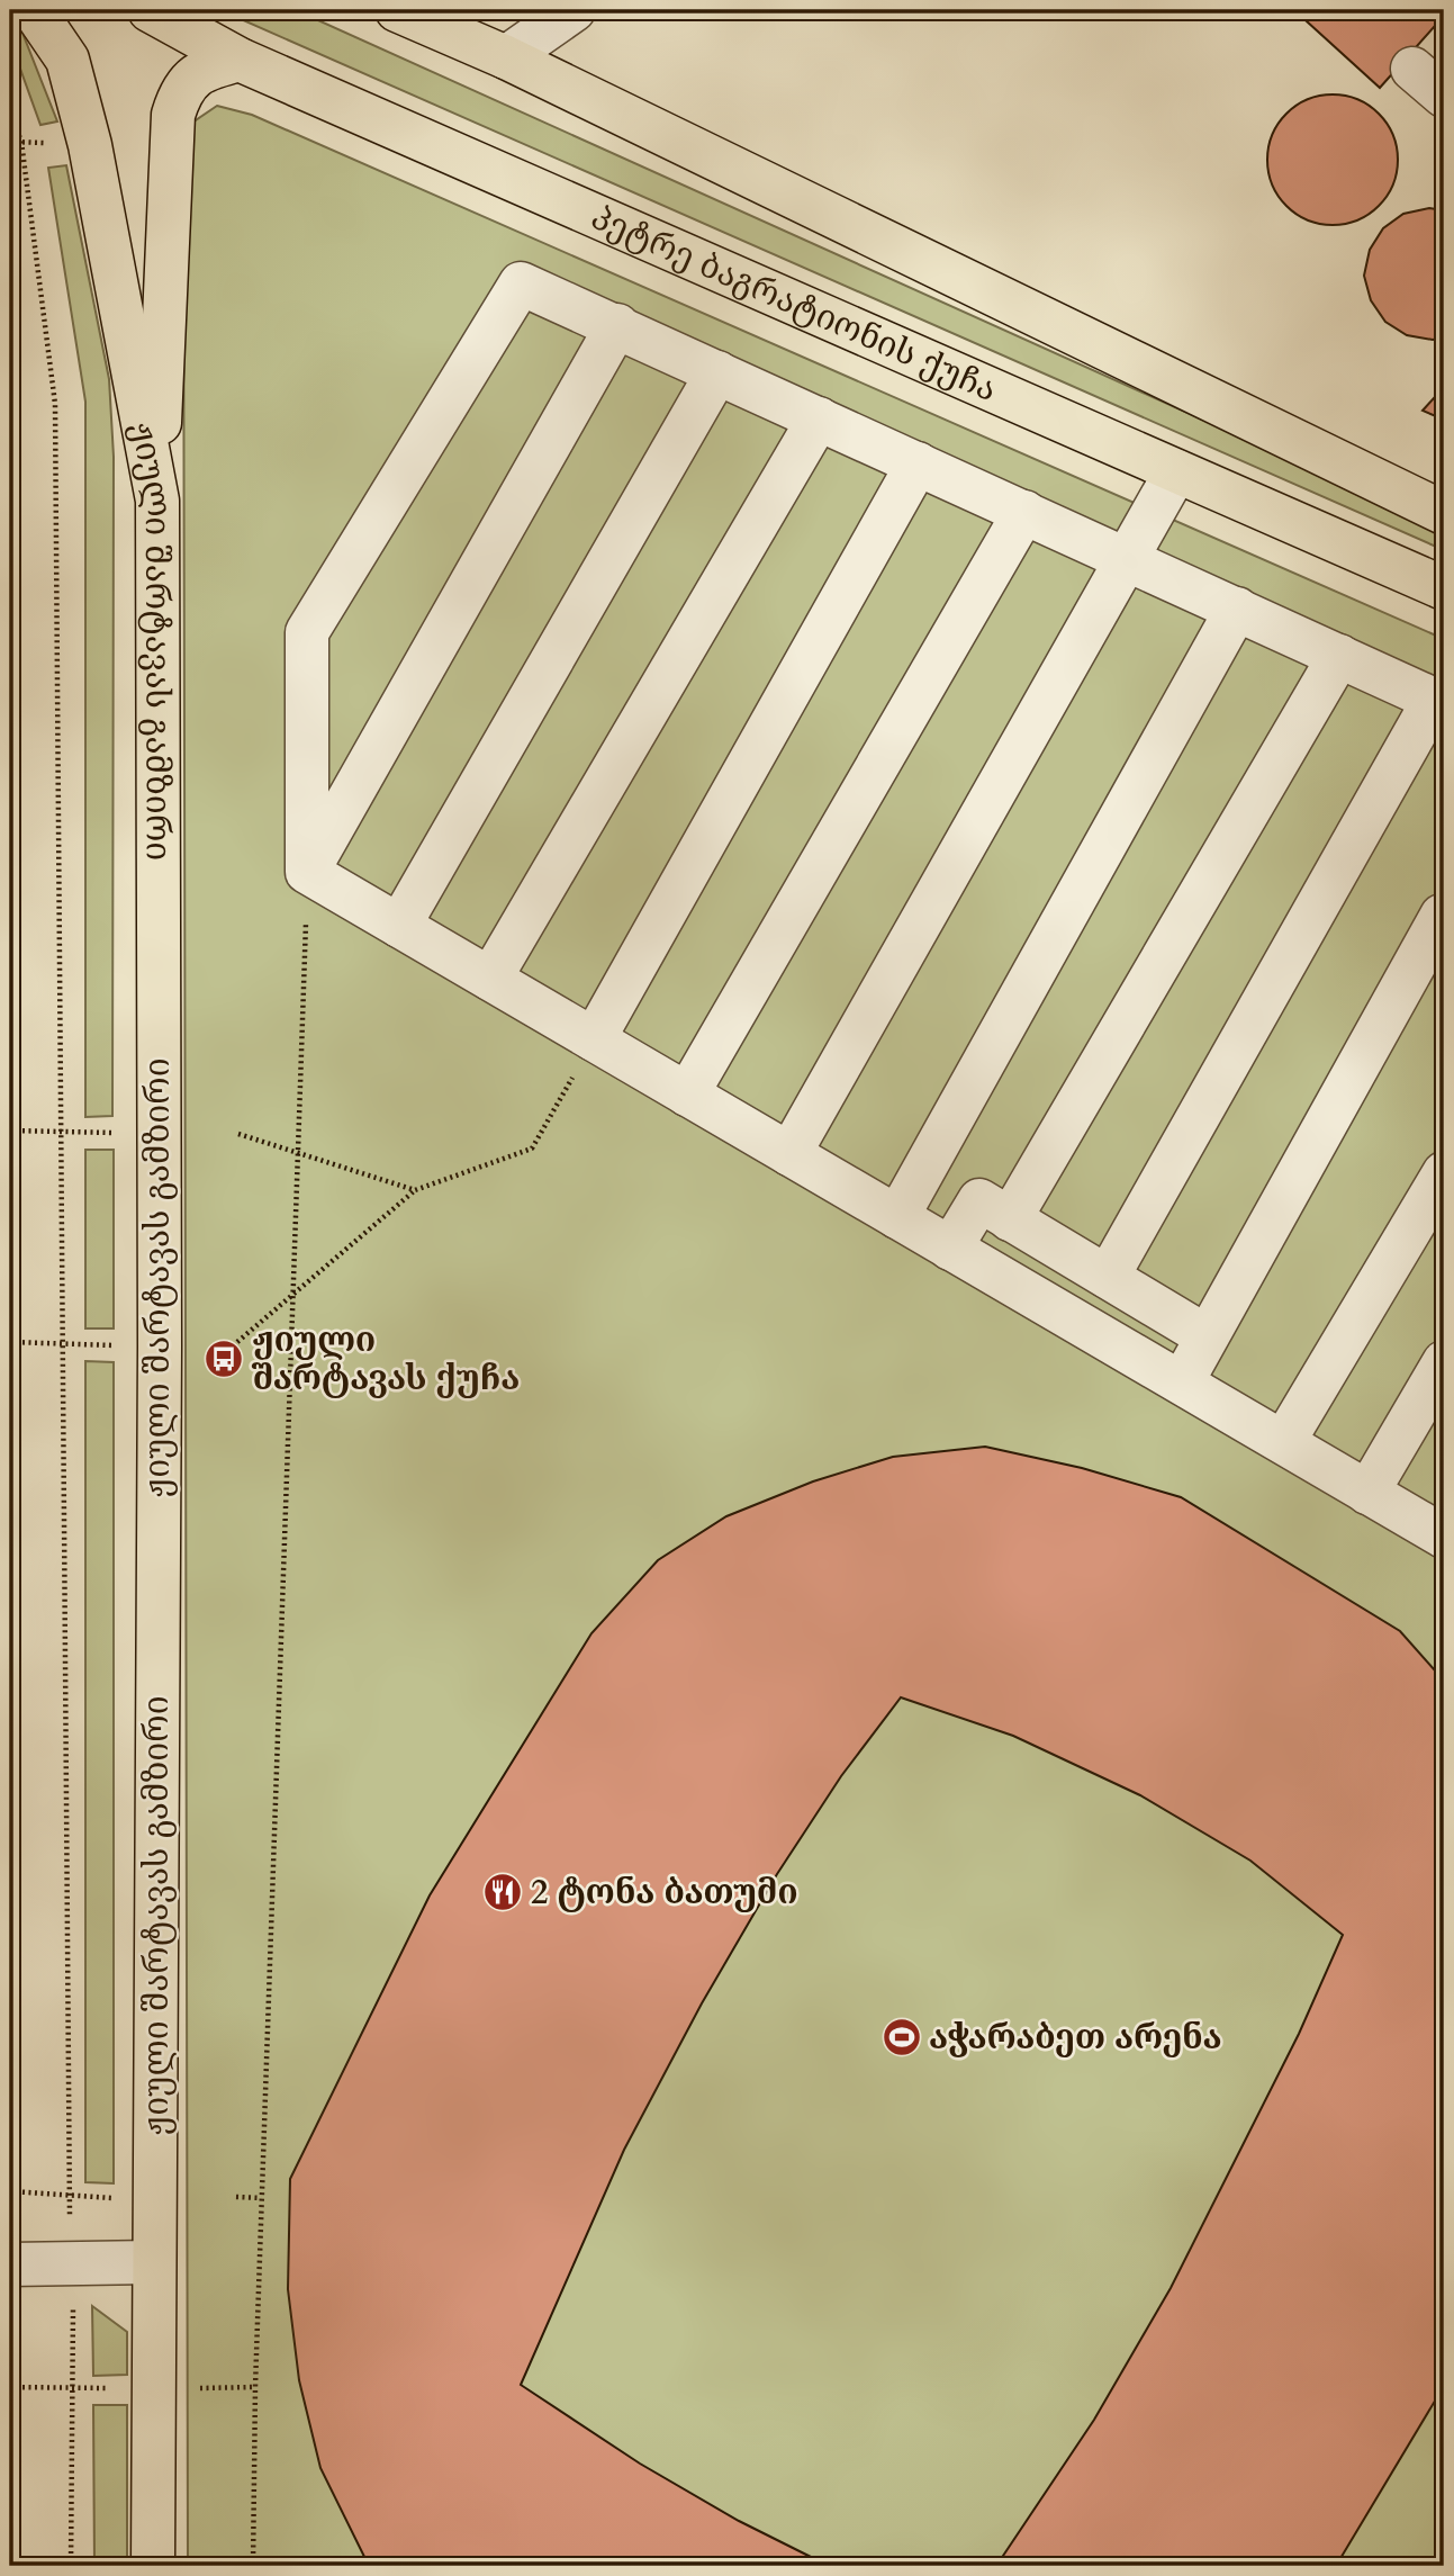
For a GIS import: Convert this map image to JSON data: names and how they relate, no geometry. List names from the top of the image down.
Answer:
{
  "streets": {
    "main road": ["პეტრე ბაგრატიონის ქუჩა", "ჟიული შარტავას გამზირი"]
  },
  "places": {
    "bus stop": ["ჟიული შარტავას ქუჩა"],
    "restaurant": ["2 ტონა ბათუმი"],
    "sports": ["აჭარაბეთ არენა"]
  }
}
